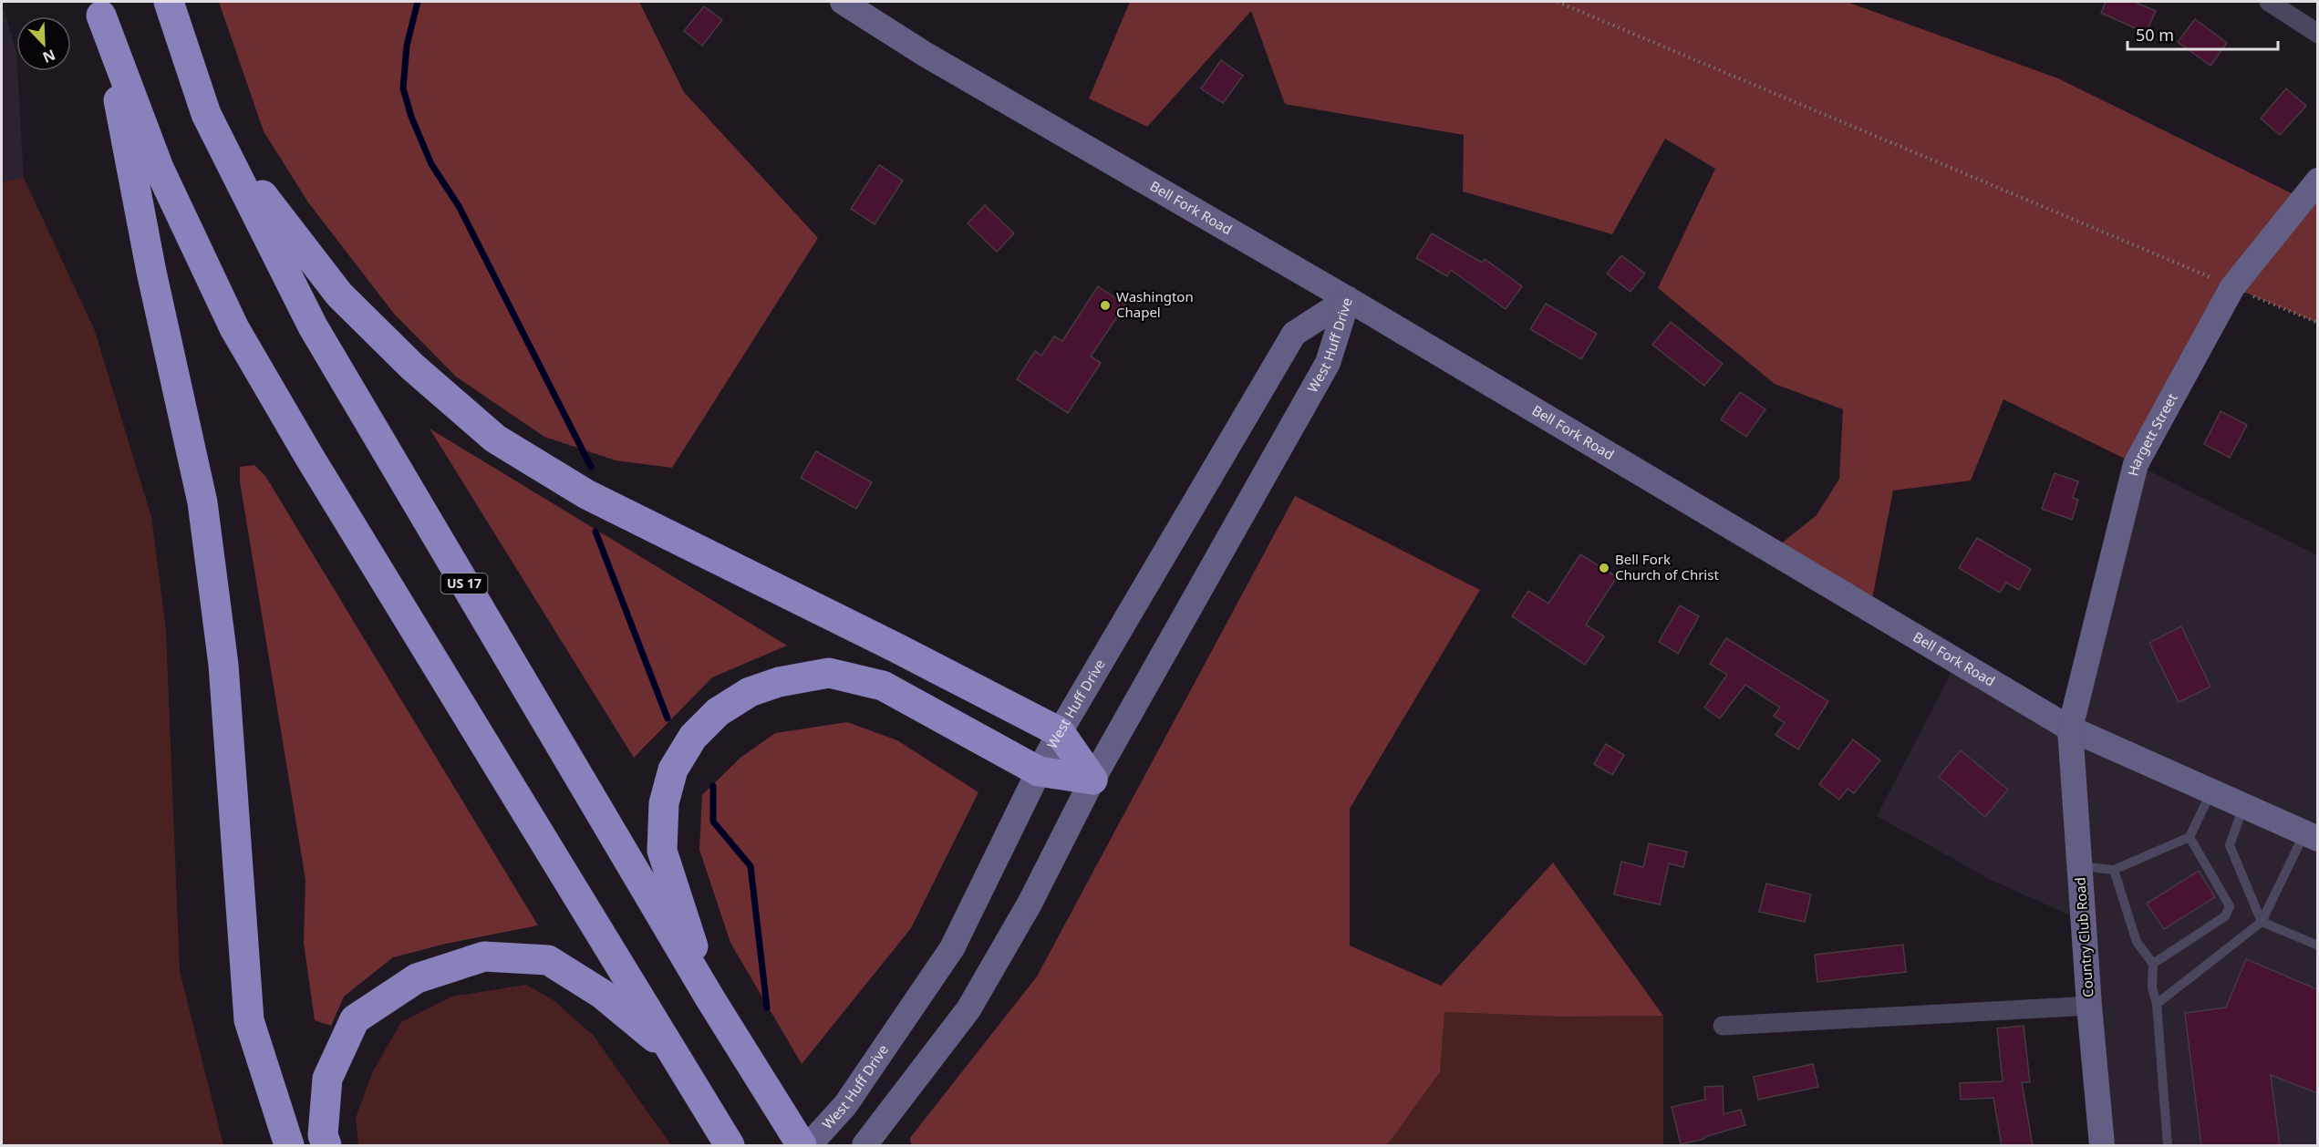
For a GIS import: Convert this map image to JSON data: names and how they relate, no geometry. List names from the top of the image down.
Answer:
{
  "streets": {
    "highway": ["US 17"],
    "main road": [
      "Bell Fork Road",
      "West Huff Drive",
      "Hargett Street",
      "Country Club Road"
    ]
  },
  "crossings": [
    ["Bell Fork Road", "West Huff Drive"],
    ["Bell Fork Road", "Hargett Street"],
    ["Bell Fork Road", "Country Club Road"],
    ["Hargett Street", "Country Club Road"]
  ],
  "places": ["Washington Chapel", "Bell Fork Church of Christ"],
  "scale_bar": "50 m",
  "north": "bottom right"
}
